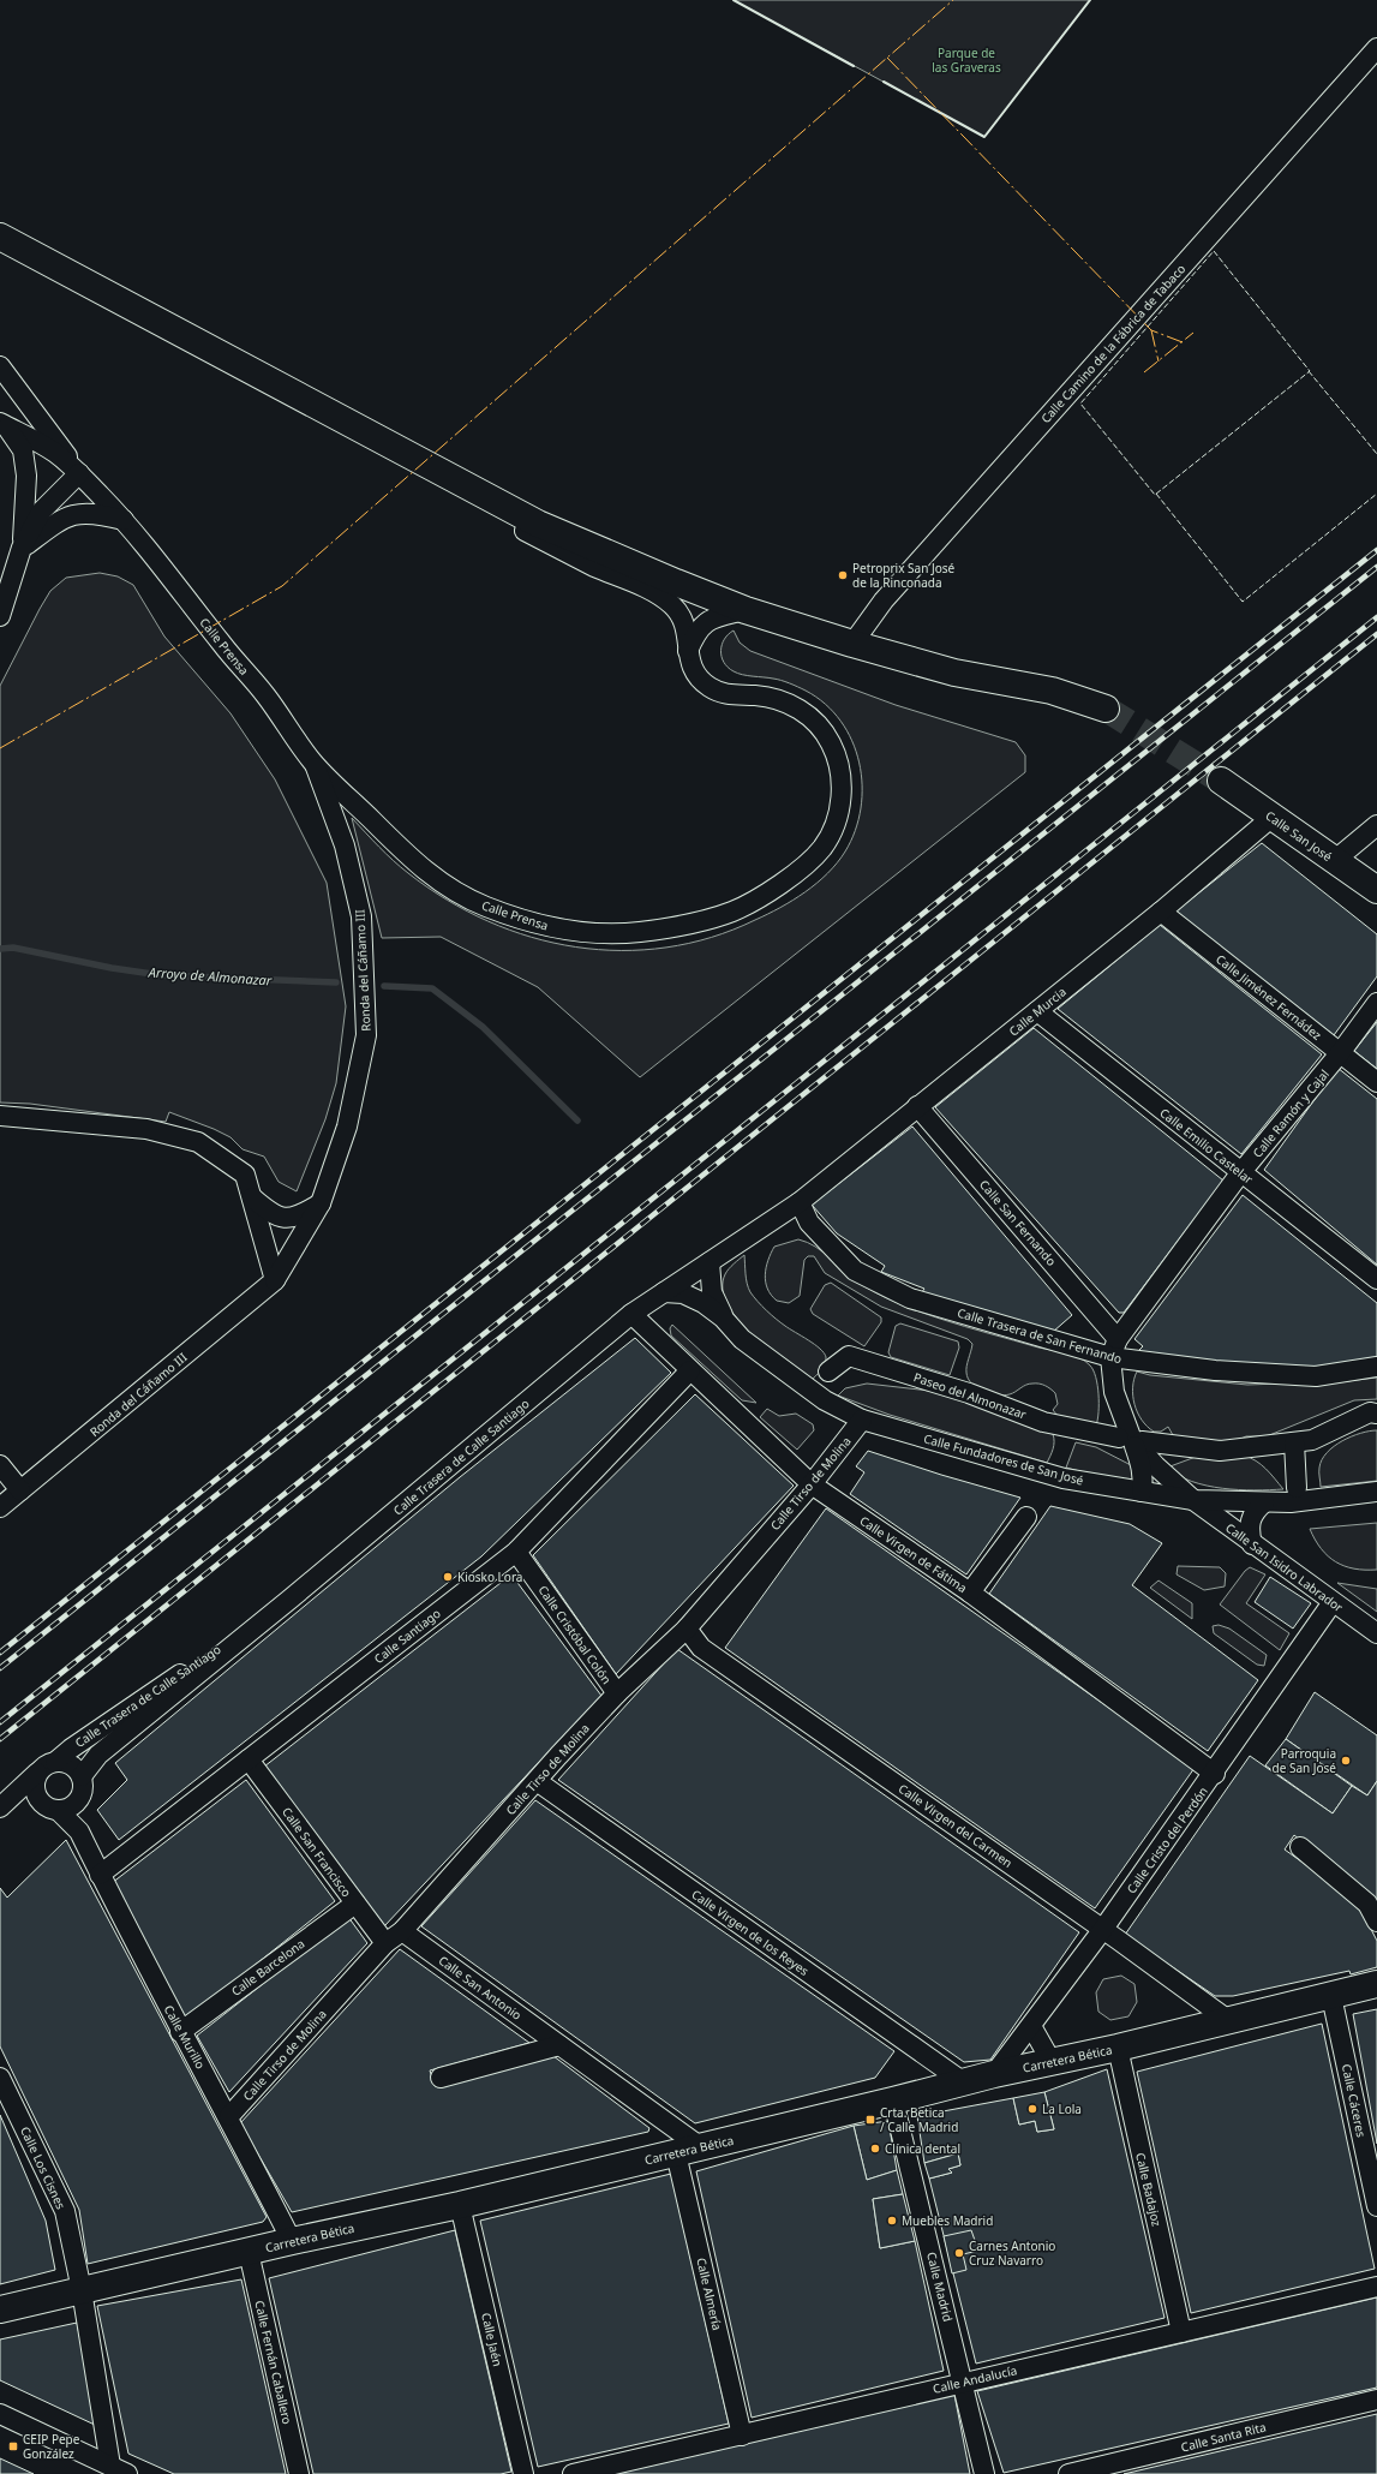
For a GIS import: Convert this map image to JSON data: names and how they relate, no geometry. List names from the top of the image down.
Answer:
{
  "streets": {
    "street": [
      "Calle Camino de la Fábrica de Tabaco",
      "Calle Prensa",
      "Calle San José",
      "Ronda del Cáñamo III",
      "Calle Jiménez Fernádez",
      "Calle Murcia",
      "Calle Ramón y Cajal",
      "Calle Emilio Castelar",
      "Calle San Fernando",
      "Calle Trasera de San Fernando",
      "Paseo del Almonazar",
      "Calle Trasera de Calle Santiago",
      "Calle Fundadores de San José",
      "Calle Tirso de Molina",
      "Calle Virgen de Fátima",
      "Calle San Isidro Labrador",
      "Calle Cristóbal Colón",
      "Calle Santiago",
      "Calle Virgen del Carmen",
      "Calle Cristo del Perdón",
      "Calle San Francisco",
      "Calle Virgen de los Reyes",
      "Calle Barcelona",
      "Calle San Antonio",
      "Calle Murillo",
      "Carretera Bética",
      "Calle Cáceres",
      "Calle Los Cisnes",
      "Calle Badajoz",
      "Calle Madrid",
      "Calle Almería",
      "Calle Jaén",
      "Calle Fernán Caballero",
      "Calle Andalucía",
      "Calle Santa Rita"
    ]
  },
  "crossings": [
    ["Calle Prensa", "Ronda del Cáñamo III"],
    ["Calle San José", "Calle Murcia"],
    ["Calle Jiménez Fernádez", "Calle Murcia"],
    ["Calle Jiménez Fernádez", "Calle Ramón y Cajal"],
    ["Calle Murcia", "Calle Emilio Castelar"],
    ["Calle Murcia", "Calle San Fernando"],
    ["Calle Murcia", "Calle Trasera de San Fernando"],
    ["Calle Murcia", "Calle Trasera de Calle Santiago"],
    ["Calle Ramón y Cajal", "Calle Emilio Castelar"],
    ["Calle Ramón y Cajal", "Calle San Fernando"],
    ["Calle Ramón y Cajal", "Calle Trasera de San Fernando"],
    ["Paseo del Almonazar", "Calle San Isidro Labrador"],
    ["Calle Trasera de Calle Santiago", "Calle Fundadores de San José"],
    ["Calle Trasera de Calle Santiago", "Calle Virgen de Fátima"],
    ["Calle Trasera de Calle Santiago", "Calle Murillo"],
    ["Calle Fundadores de San José", "Calle Tirso de Molina"],
    ["Calle Fundadores de San José", "Calle San Isidro Labrador"],
    ["Calle Tirso de Molina", "Calle Virgen de Fátima"],
    ["Calle Tirso de Molina", "Calle Cristóbal Colón"],
    ["Calle Tirso de Molina", "Calle Virgen del Carmen"],
    ["Calle Tirso de Molina", "Calle San Francisco"],
    ["Calle Tirso de Molina", "Calle Virgen de los Reyes"],
    ["Calle Tirso de Molina", "Calle San Antonio"],
    ["Calle Tirso de Molina", "Calle Murillo"],
    ["Calle Virgen de Fátima", "Calle Santiago"],
    ["Calle Virgen de Fátima", "Calle Cristo del Perdón"],
    ["Calle San Isidro Labrador", "Calle Cristo del Perdón"],
    ["Calle Cristóbal Colón", "Calle Santiago"],
    ["Calle Santiago", "Calle San Francisco"],
    ["Calle Santiago", "Calle Murillo"],
    ["Calle Virgen del Carmen", "Calle Cristo del Perdón"],
    ["Calle Virgen del Carmen", "Carretera Bética"],
    ["Calle Cristo del Perdón", "Carretera Bética"],
    ["Calle San Francisco", "Calle Barcelona"],
    ["Calle Virgen de los Reyes", "Carretera Bética"],
    ["Calle Barcelona", "Calle Murillo"],
    ["Calle San Antonio", "Carretera Bética"],
    ["Calle San Antonio", "Calle Almería"],
    ["Calle Murillo", "Carretera Bética"],
    ["Carretera Bética", "Calle Cáceres"],
    ["Carretera Bética", "Calle Los Cisnes"],
    ["Carretera Bética", "Calle Badajoz"],
    ["Carretera Bética", "Calle Madrid"],
    ["Carretera Bética", "Calle Almería"],
    ["Carretera Bética", "Calle Jaén"],
    ["Carretera Bética", "Calle Fernán Caballero"],
    ["Calle Badajoz", "Calle Andalucía"],
    ["Calle Madrid", "Calle Andalucía"],
    ["Calle Almería", "Calle Andalucía"]
  ],
  "water": ["Arroyo de Almonazar"],
  "parks": ["Parque de las Graveras"],
  "places": {
    "other": [
      "Petroprix San José de la Rinconada",
      "Kiosko Lora",
      "Parroquia de San José",
      "La Lola",
      "Clínica dental",
      "Muebles Madrid",
      "Carnes Antonio Cruz Navarro"
    ],
    "transit": ["Crta. Betica / Calle Madrid", "CEIP Pepe González"]
  }
}
